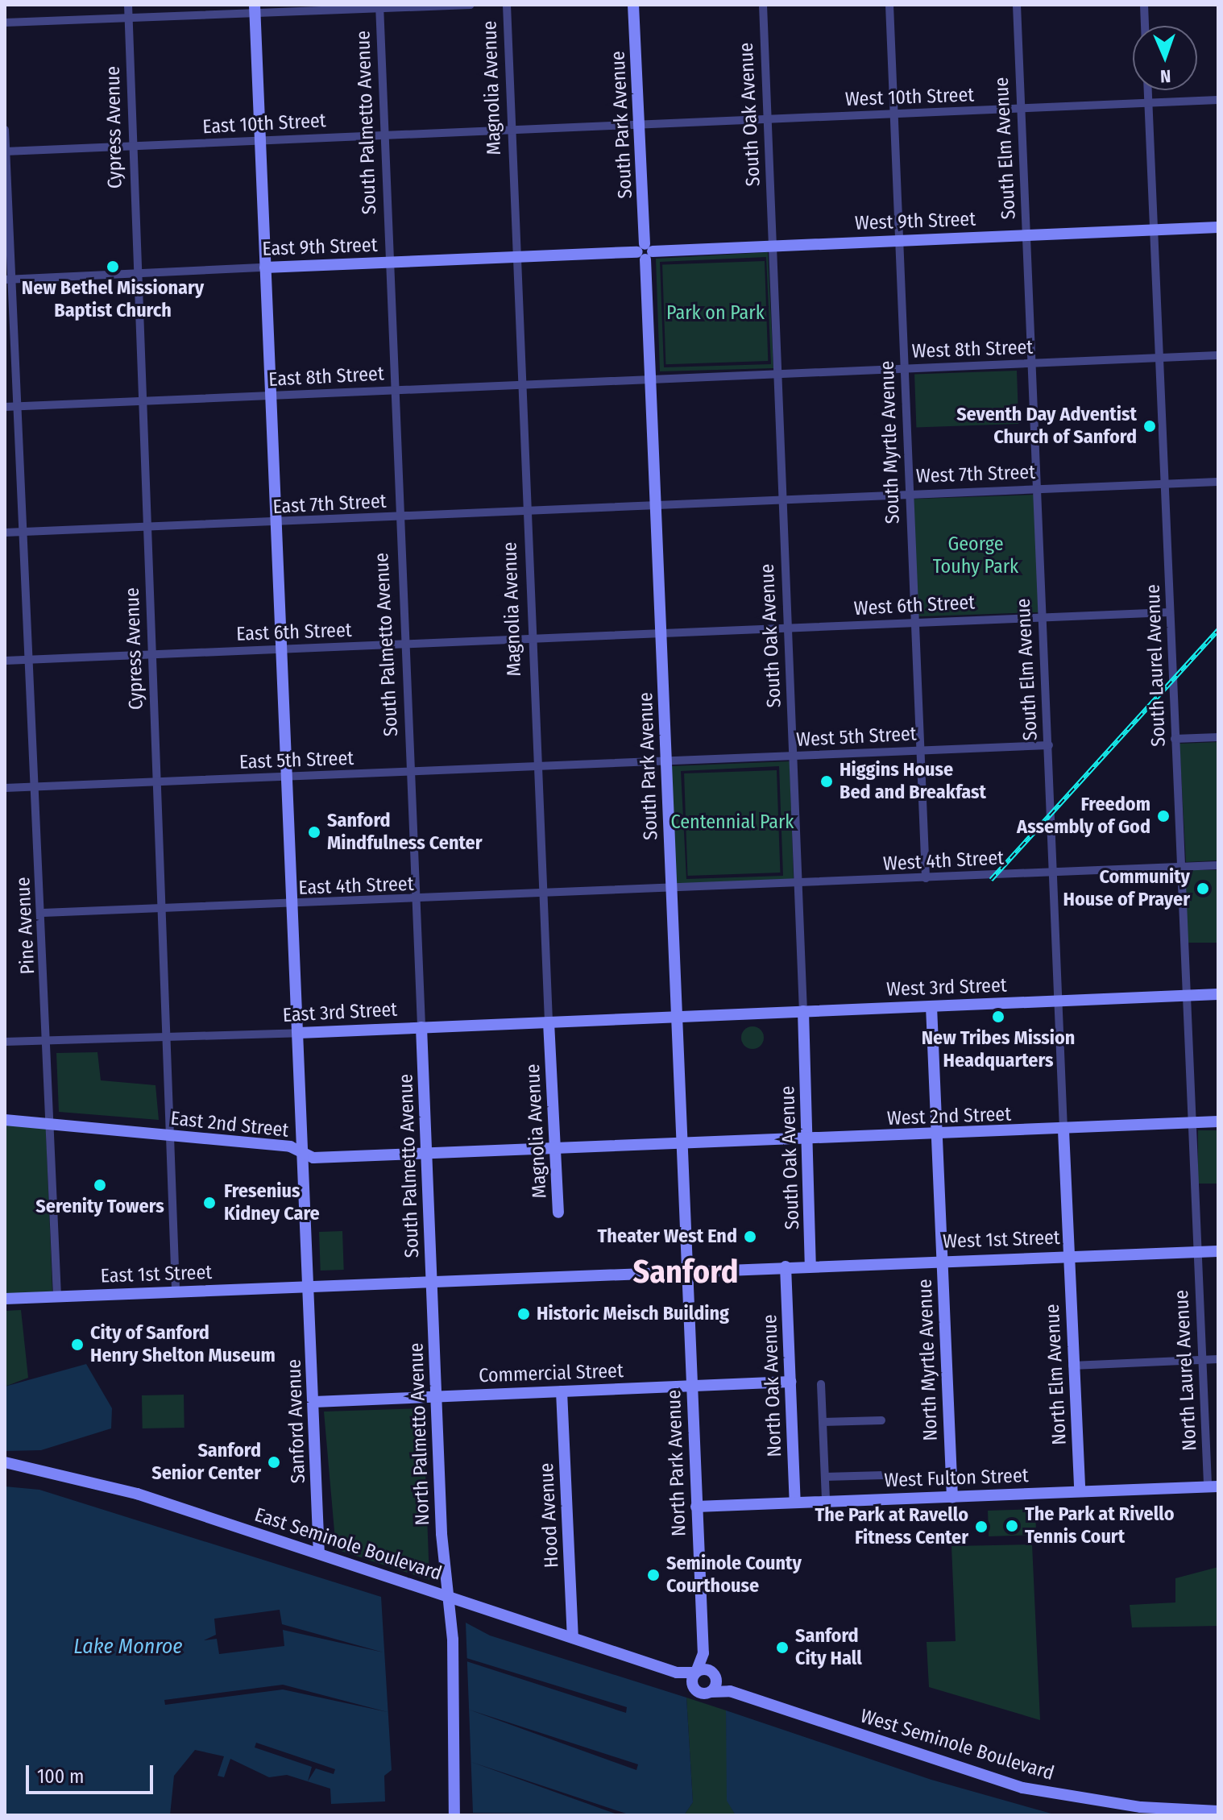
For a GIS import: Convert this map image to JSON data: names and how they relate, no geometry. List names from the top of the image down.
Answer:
{
  "streets": {
    "street": [
      "Magnolia Avenue",
      "West 10th Street",
      "South Oak Avenue",
      "South Palmetto Avenue",
      "East 10th Street",
      "South Park Avenue",
      "Cypress Avenue",
      "South Elm Avenue",
      "West 9th Street",
      "East 9th Street",
      "West 8th Street",
      "East 8th Street",
      "South Myrtle Avenue",
      "West 7th Street",
      "East 7th Street",
      "West 6th Street",
      "East 6th Street",
      "South Laurel Avenue",
      "West 5th Street",
      "East 5th Street",
      "West 4th Street",
      "East 4th Street",
      "Pine Avenue",
      "West 3rd Street",
      "East 3rd Street",
      "West 2nd Street",
      "East 2nd Street",
      "West 1st Street",
      "East 1st Street",
      "North Myrtle Avenue",
      "North Laurel Avenue",
      "Commercial Street",
      "North Elm Avenue",
      "North Oak Avenue",
      "Sanford Avenue",
      "North Palmetto Avenue",
      "North Park Avenue",
      "West Fulton Street",
      "Hood Avenue",
      "East Seminole Boulevard",
      "West Seminole Boulevard"
    ]
  },
  "crossings": [
    ["Magnolia Avenue", "East 10th Street"],
    ["Magnolia Avenue", "East 9th Street"],
    ["Magnolia Avenue", "East 8th Street"],
    ["Magnolia Avenue", "East 7th Street"],
    ["Magnolia Avenue", "East 6th Street"],
    ["Magnolia Avenue", "East 5th Street"],
    ["Magnolia Avenue", "East 4th Street"],
    ["Magnolia Avenue", "East 3rd Street"],
    ["Magnolia Avenue", "East 2nd Street"],
    ["West 10th Street", "South Oak Avenue"],
    ["West 10th Street", "East 10th Street"],
    ["West 10th Street", "South Park Avenue"],
    ["West 10th Street", "South Elm Avenue"],
    ["West 10th Street", "South Myrtle Avenue"],
    ["West 10th Street", "South Laurel Avenue"],
    ["South Oak Avenue", "West 9th Street"],
    ["South Oak Avenue", "West 8th Street"],
    ["South Oak Avenue", "West 7th Street"],
    ["South Oak Avenue", "West 6th Street"],
    ["South Oak Avenue", "West 5th Street"],
    ["South Oak Avenue", "West 4th Street"],
    ["South Oak Avenue", "West 3rd Street"],
    ["South Oak Avenue", "West 2nd Street"],
    ["South Oak Avenue", "West 1st Street"],
    ["South Palmetto Avenue", "East 10th Street"],
    ["South Palmetto Avenue", "East 9th Street"],
    ["South Palmetto Avenue", "East 8th Street"],
    ["South Palmetto Avenue", "East 7th Street"],
    ["South Palmetto Avenue", "East 6th Street"],
    ["South Palmetto Avenue", "East 5th Street"],
    ["South Palmetto Avenue", "East 4th Street"],
    ["South Palmetto Avenue", "East 3rd Street"],
    ["South Palmetto Avenue", "East 2nd Street"],
    ["South Palmetto Avenue", "West 1st Street"],
    ["South Palmetto Avenue", "East 1st Street"],
    ["South Palmetto Avenue", "North Palmetto Avenue"],
    ["East 10th Street", "South Park Avenue"],
    ["East 10th Street", "Cypress Avenue"],
    ["East 10th Street", "Pine Avenue"],
    ["East 10th Street", "Sanford Avenue"],
    ["South Park Avenue", "West 9th Street"],
    ["South Park Avenue", "East 9th Street"],
    ["South Park Avenue", "West 8th Street"],
    ["South Park Avenue", "East 8th Street"],
    ["South Park Avenue", "West 7th Street"],
    ["South Park Avenue", "East 7th Street"],
    ["South Park Avenue", "West 6th Street"],
    ["South Park Avenue", "East 6th Street"],
    ["South Park Avenue", "West 5th Street"],
    ["South Park Avenue", "East 5th Street"],
    ["South Park Avenue", "West 4th Street"],
    ["South Park Avenue", "East 4th Street"],
    ["South Park Avenue", "West 3rd Street"],
    ["South Park Avenue", "East 3rd Street"],
    ["South Park Avenue", "West 2nd Street"],
    ["South Park Avenue", "East 2nd Street"],
    ["South Park Avenue", "West 1st Street"],
    ["South Park Avenue", "North Park Avenue"],
    ["Cypress Avenue", "East 9th Street"],
    ["Cypress Avenue", "East 8th Street"],
    ["Cypress Avenue", "East 7th Street"],
    ["Cypress Avenue", "East 6th Street"],
    ["Cypress Avenue", "East 5th Street"],
    ["Cypress Avenue", "East 4th Street"],
    ["Cypress Avenue", "East 3rd Street"],
    ["Cypress Avenue", "East 2nd Street"],
    ["Cypress Avenue", "East 1st Street"],
    ["South Elm Avenue", "West 9th Street"],
    ["South Elm Avenue", "West 8th Street"],
    ["South Elm Avenue", "West 7th Street"],
    ["South Elm Avenue", "West 6th Street"],
    ["South Elm Avenue", "West 5th Street"],
    ["South Elm Avenue", "West 4th Street"],
    ["South Elm Avenue", "West 3rd Street"],
    ["South Elm Avenue", "West 2nd Street"],
    ["South Elm Avenue", "West 1st Street"],
    ["South Elm Avenue", "North Elm Avenue"],
    ["West 9th Street", "East 9th Street"],
    ["West 9th Street", "South Myrtle Avenue"],
    ["West 9th Street", "South Laurel Avenue"],
    ["East 9th Street", "Pine Avenue"],
    ["East 9th Street", "Sanford Avenue"],
    ["West 8th Street", "East 8th Street"],
    ["West 8th Street", "South Myrtle Avenue"],
    ["West 8th Street", "South Laurel Avenue"],
    ["East 8th Street", "Pine Avenue"],
    ["East 8th Street", "Sanford Avenue"],
    ["South Myrtle Avenue", "West 7th Street"],
    ["South Myrtle Avenue", "West 6th Street"],
    ["South Myrtle Avenue", "West 5th Street"],
    ["South Myrtle Avenue", "West 4th Street"],
    ["West 7th Street", "East 7th Street"],
    ["West 7th Street", "South Laurel Avenue"],
    ["East 7th Street", "Pine Avenue"],
    ["East 7th Street", "Sanford Avenue"],
    ["West 6th Street", "East 6th Street"],
    ["West 6th Street", "South Laurel Avenue"],
    ["East 6th Street", "Pine Avenue"],
    ["East 6th Street", "Sanford Avenue"],
    ["South Laurel Avenue", "West 4th Street"],
    ["South Laurel Avenue", "West 3rd Street"],
    ["South Laurel Avenue", "West 2nd Street"],
    ["South Laurel Avenue", "West 1st Street"],
    ["South Laurel Avenue", "North Laurel Avenue"],
    ["West 5th Street", "East 5th Street"],
    ["East 5th Street", "Pine Avenue"],
    ["East 5th Street", "Sanford Avenue"],
    ["West 4th Street", "East 4th Street"],
    ["East 4th Street", "Pine Avenue"],
    ["East 4th Street", "Sanford Avenue"],
    ["Pine Avenue", "East 3rd Street"],
    ["Pine Avenue", "East 2nd Street"],
    ["Pine Avenue", "East 1st Street"],
    ["West 3rd Street", "East 3rd Street"],
    ["East 3rd Street", "Sanford Avenue"],
    ["West 2nd Street", "East 2nd Street"],
    ["East 2nd Street", "Sanford Avenue"],
    ["West 1st Street", "East 1st Street"],
    ["West 1st Street", "North Myrtle Avenue"],
    ["West 1st Street", "North Laurel Avenue"],
    ["West 1st Street", "North Elm Avenue"],
    ["West 1st Street", "North Oak Avenue"],
    ["West 1st Street", "North Palmetto Avenue"],
    ["West 1st Street", "North Park Avenue"],
    ["East 1st Street", "Sanford Avenue"],
    ["East 1st Street", "North Palmetto Avenue"],
    ["North Myrtle Avenue", "West Fulton Street"],
    ["North Laurel Avenue", "West Fulton Street"],
    ["Commercial Street", "North Oak Avenue"],
    ["Commercial Street", "Sanford Avenue"],
    ["Commercial Street", "North Palmetto Avenue"],
    ["Commercial Street", "North Park Avenue"],
    ["Commercial Street", "Hood Avenue"],
    ["North Elm Avenue", "West Fulton Street"],
    ["North Oak Avenue", "West Fulton Street"],
    ["Sanford Avenue", "East Seminole Boulevard"],
    ["North Palmetto Avenue", "East Seminole Boulevard"],
    ["North Park Avenue", "West Fulton Street"],
    ["Hood Avenue", "East Seminole Boulevard"],
    ["East Seminole Boulevard", "West Seminole Boulevard"]
  ],
  "districts": ["Sanford"],
  "water": ["Lake Monroe"],
  "parks": ["Park on Park", "George Touhy Park", "Centennial Park"],
  "places": [
    "New Bethel Missionary Baptist Church",
    "Seventh Day Adventist Church of Sanford",
    "Higgins House Bed and Breakfast",
    "Freedom Assembly of God",
    "Sanford Mindfulness Center",
    "Community House of Prayer",
    "New Tribes Mission Headquarters",
    "Serenity Towers",
    "Fresenius Kidney Care",
    "Theater West End",
    "Historic Meisch Building",
    "City of Sanford Henry Shelton Museum",
    "Sanford Senior Center",
    "The Park at Rivello Tennis Court",
    "The Park at Ravello Fitness Center",
    "Seminole County Courthouse",
    "Sanford City Hall"
  ],
  "scale_bar": "100 m",
  "north": "bottom"
}
